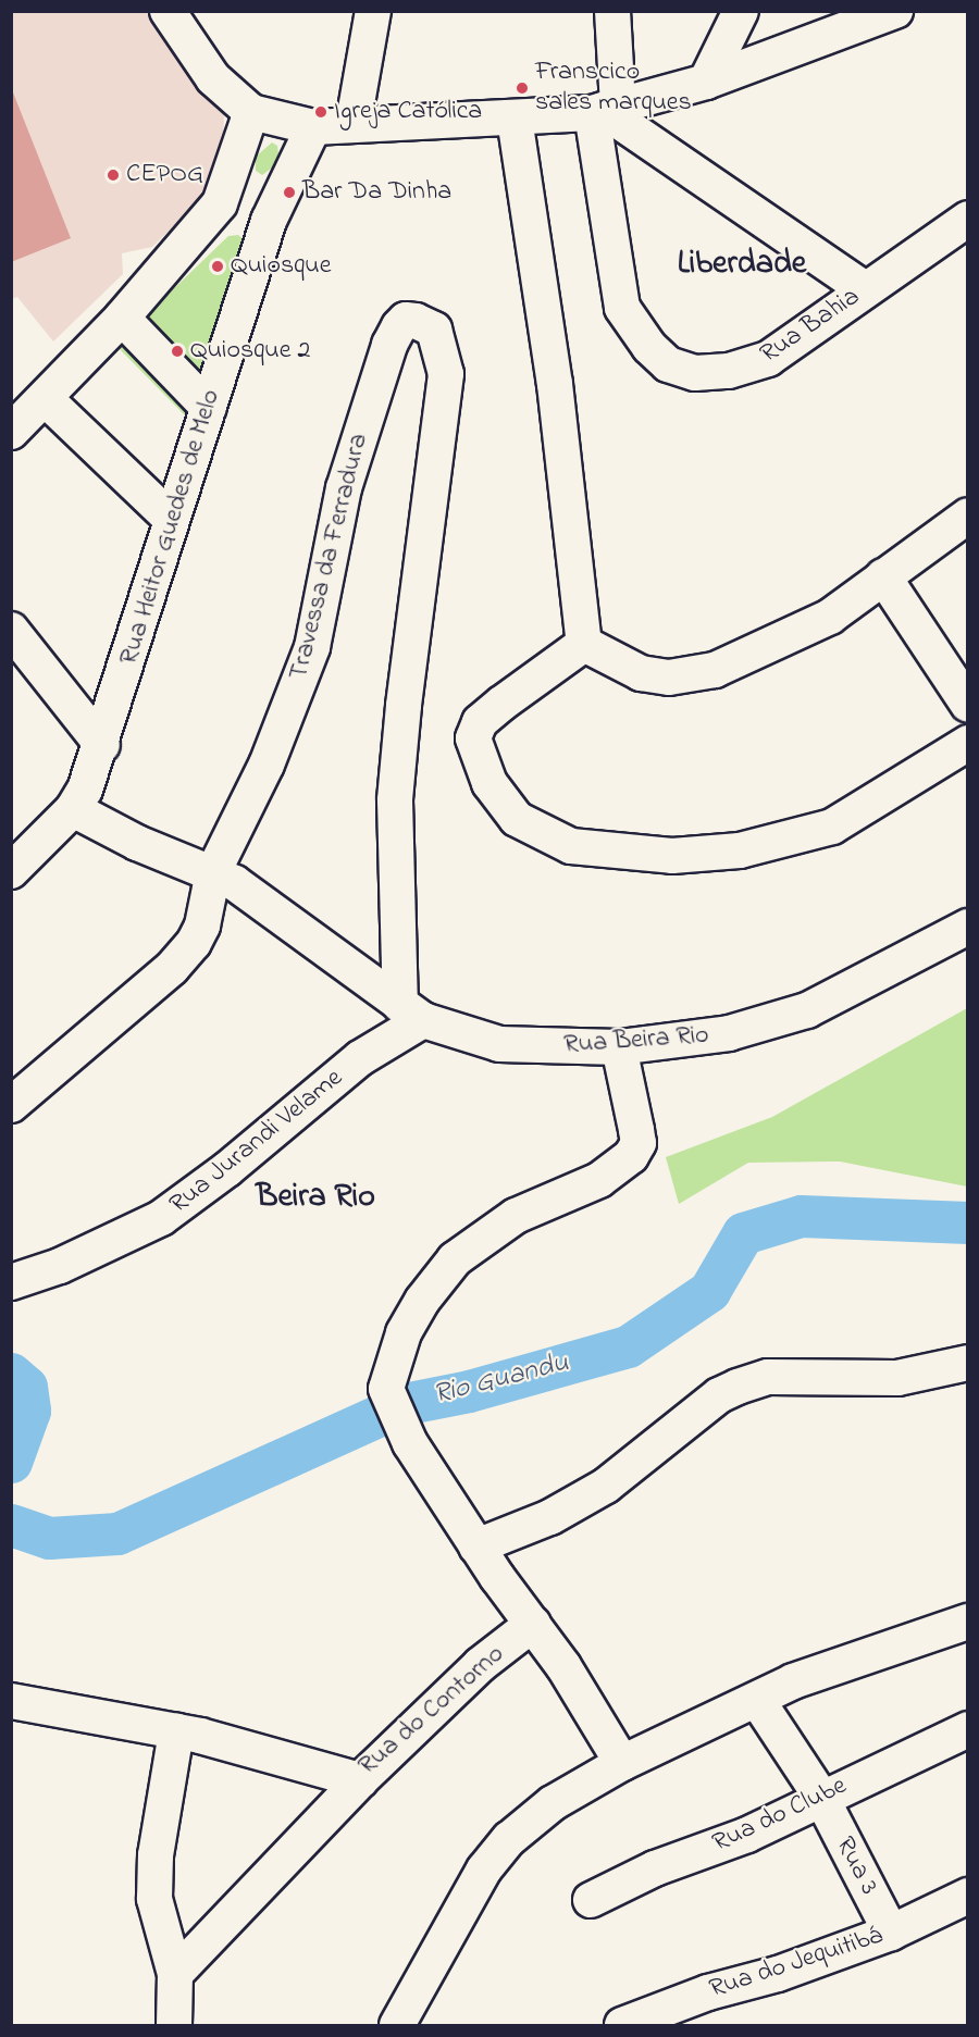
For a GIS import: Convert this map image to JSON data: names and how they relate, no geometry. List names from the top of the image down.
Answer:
{
  "streets": {
    "street": [
      "Rua Bahia",
      "Rua Heitor Guedes de Melo",
      "Travessa da Ferradura",
      "Rua Beira Rio",
      "Rua Jurandi Velame",
      "Rua do Contorno",
      "Rua do Clube",
      "Rua 3",
      "Rua do Jequitibá"
    ]
  },
  "crossings": [
    ["Rua Heitor Guedes de Melo", "Rua Beira Rio"],
    ["Travessa da Ferradura", "Rua Beira Rio"],
    ["Travessa da Ferradura", "Rua Jurandi Velame"],
    ["Rua Beira Rio", "Rua Jurandi Velame"],
    ["Rua do Clube", "Rua 3"],
    ["Rua 3", "Rua do Jequitibá"]
  ],
  "districts": ["Liberdade", "Beira Rio"],
  "water": ["Rio Guandu"],
  "places": [
    "Franscico sales marques",
    "Igreja Católica",
    "CEPOG",
    "Bar Da Dinha",
    "Quiosque",
    "Quiosque 2"
  ]
}
